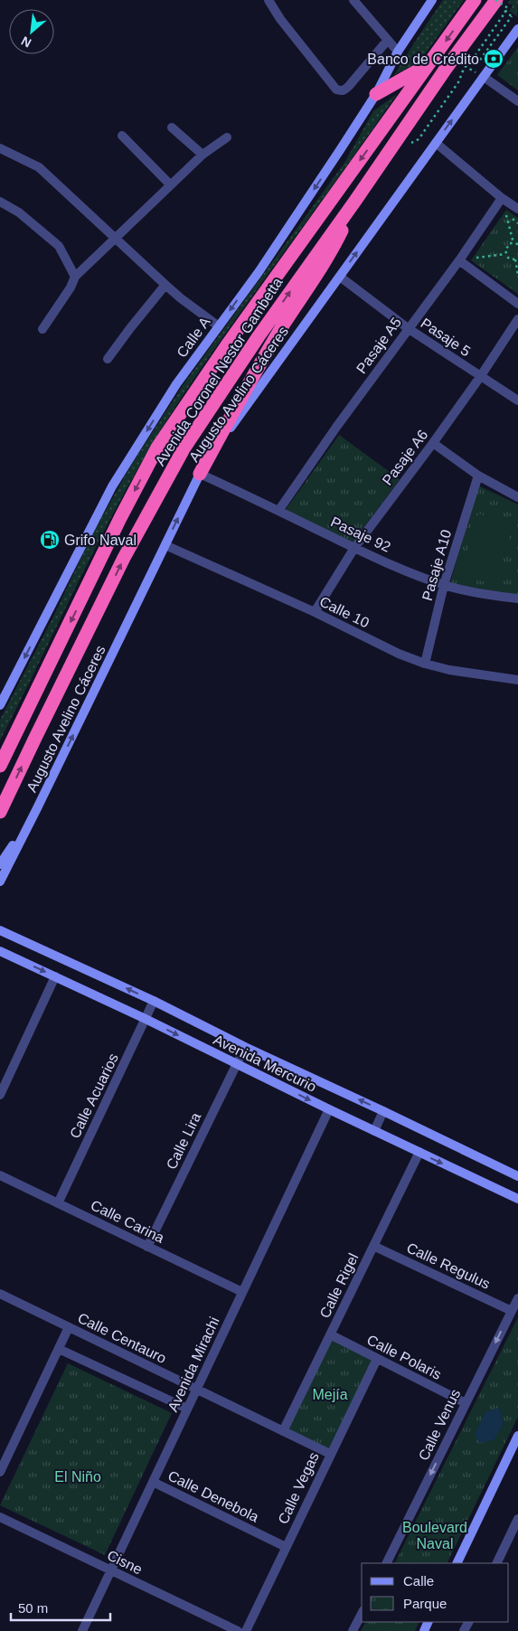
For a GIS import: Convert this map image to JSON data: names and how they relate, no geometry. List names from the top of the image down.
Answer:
{
  "streets": {
    "highway": ["Avenida Coronel Nestor Gambetta"],
    "street": [
      "Calle A",
      "Pasaje 5",
      "Pasaje A5",
      "Augusto Avelino Cáceres",
      "Pasaje A6",
      "Pasaje 92",
      "Pasaje A10",
      "Calle 10",
      "Avenida Mercurio",
      "Calle Acuarios",
      "Calle Lira",
      "Calle Carina",
      "Calle Regulus",
      "Calle Rigel",
      "Calle Centauro",
      "Calle Polaris",
      "Avenida Mirachi",
      "Calle Venus",
      "Calle Vegas",
      "Calle Denebola",
      "Cisne"
    ]
  },
  "crossings": [
    ["Pasaje 5", "Pasaje A5"],
    ["Pasaje 5", "Augusto Avelino Cáceres"],
    ["Pasaje 5", "Pasaje A6"],
    ["Pasaje A5", "Pasaje 92"],
    ["Augusto Avelino Cáceres", "Pasaje 92"],
    ["Augusto Avelino Cáceres", "Calle 10"],
    ["Pasaje A6", "Pasaje 92"],
    ["Pasaje A6", "Calle 10"],
    ["Pasaje 92", "Pasaje A10"],
    ["Pasaje A10", "Calle 10"],
    ["Avenida Mercurio", "Calle Acuarios"],
    ["Avenida Mercurio", "Calle Lira"],
    ["Avenida Mercurio", "Calle Rigel"],
    ["Avenida Mercurio", "Avenida Mirachi"],
    ["Calle Acuarios", "Calle Carina"],
    ["Calle Lira", "Calle Carina"],
    ["Calle Carina", "Avenida Mirachi"],
    ["Calle Regulus", "Calle Rigel"],
    ["Calle Regulus", "Calle Venus"],
    ["Calle Rigel", "Calle Centauro"],
    ["Calle Rigel", "Calle Polaris"],
    ["Calle Centauro", "Avenida Mirachi"],
    ["Calle Centauro", "Calle Vegas"],
    ["Calle Polaris", "Calle Venus"],
    ["Calle Polaris", "Calle Vegas"],
    ["Avenida Mirachi", "Calle Denebola"],
    ["Avenida Mirachi", "Cisne"],
    ["Calle Vegas", "Calle Denebola"]
  ],
  "one_way": ["Calle A", "Augusto Avelino Cáceres"],
  "parks": ["Mejía", "El Niño", "Boulevard Naval"],
  "places": {
    "bank": ["Banco de Crédito"],
    "fuel station": ["Grifo Naval"]
  },
  "legend": ["Calle", "Parque"],
  "scale_bar": "50 m",
  "north": "bottom left"
}
